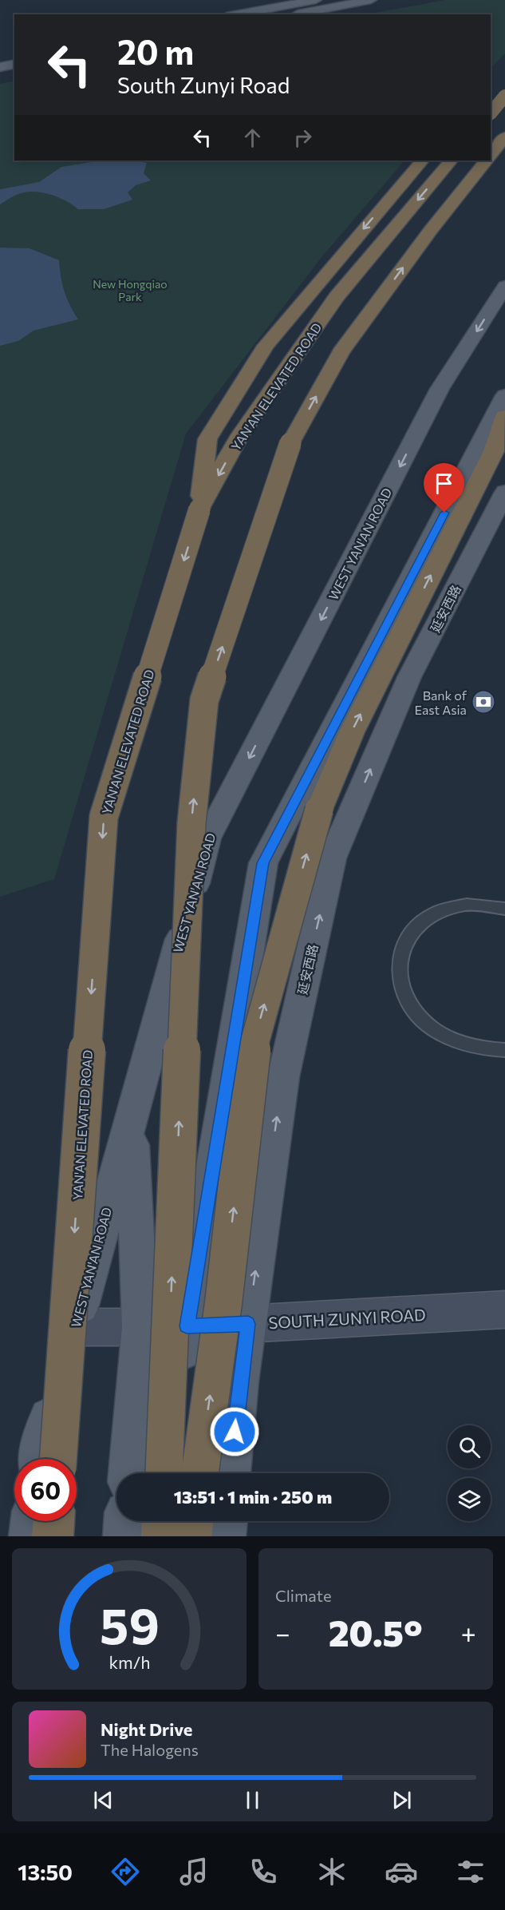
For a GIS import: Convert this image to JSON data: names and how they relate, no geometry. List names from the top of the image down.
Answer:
{
  "streets": {
    "highway": ["YAN'AN ELEVATED ROAD"],
    "main road": ["WEST YAN'AN ROAD", "延安西路"],
    "street": ["SOUTH ZUNYI ROAD"]
  },
  "crossings": [
    ["WEST YAN'AN ROAD", "SOUTH ZUNYI ROAD"],
    ["延安西路", "SOUTH ZUNYI ROAD"]
  ],
  "parks": ["New Hongqiao Park"],
  "places": {
    "bank": ["Bank of East Asia"]
  },
  "page": {
    "turn": ["20 m", "South Zunyi Road"],
    "limit": "60",
    "trip": "13:51 · 1 min · 250 m",
    "tile": "Climate",
    "heat": ["−", "20.5°", "+"],
    "song": ["Night Drive", "The Halogens"],
    "tabs": "13:50",
    "gauge": ["59", "km/h"]
  }
}
